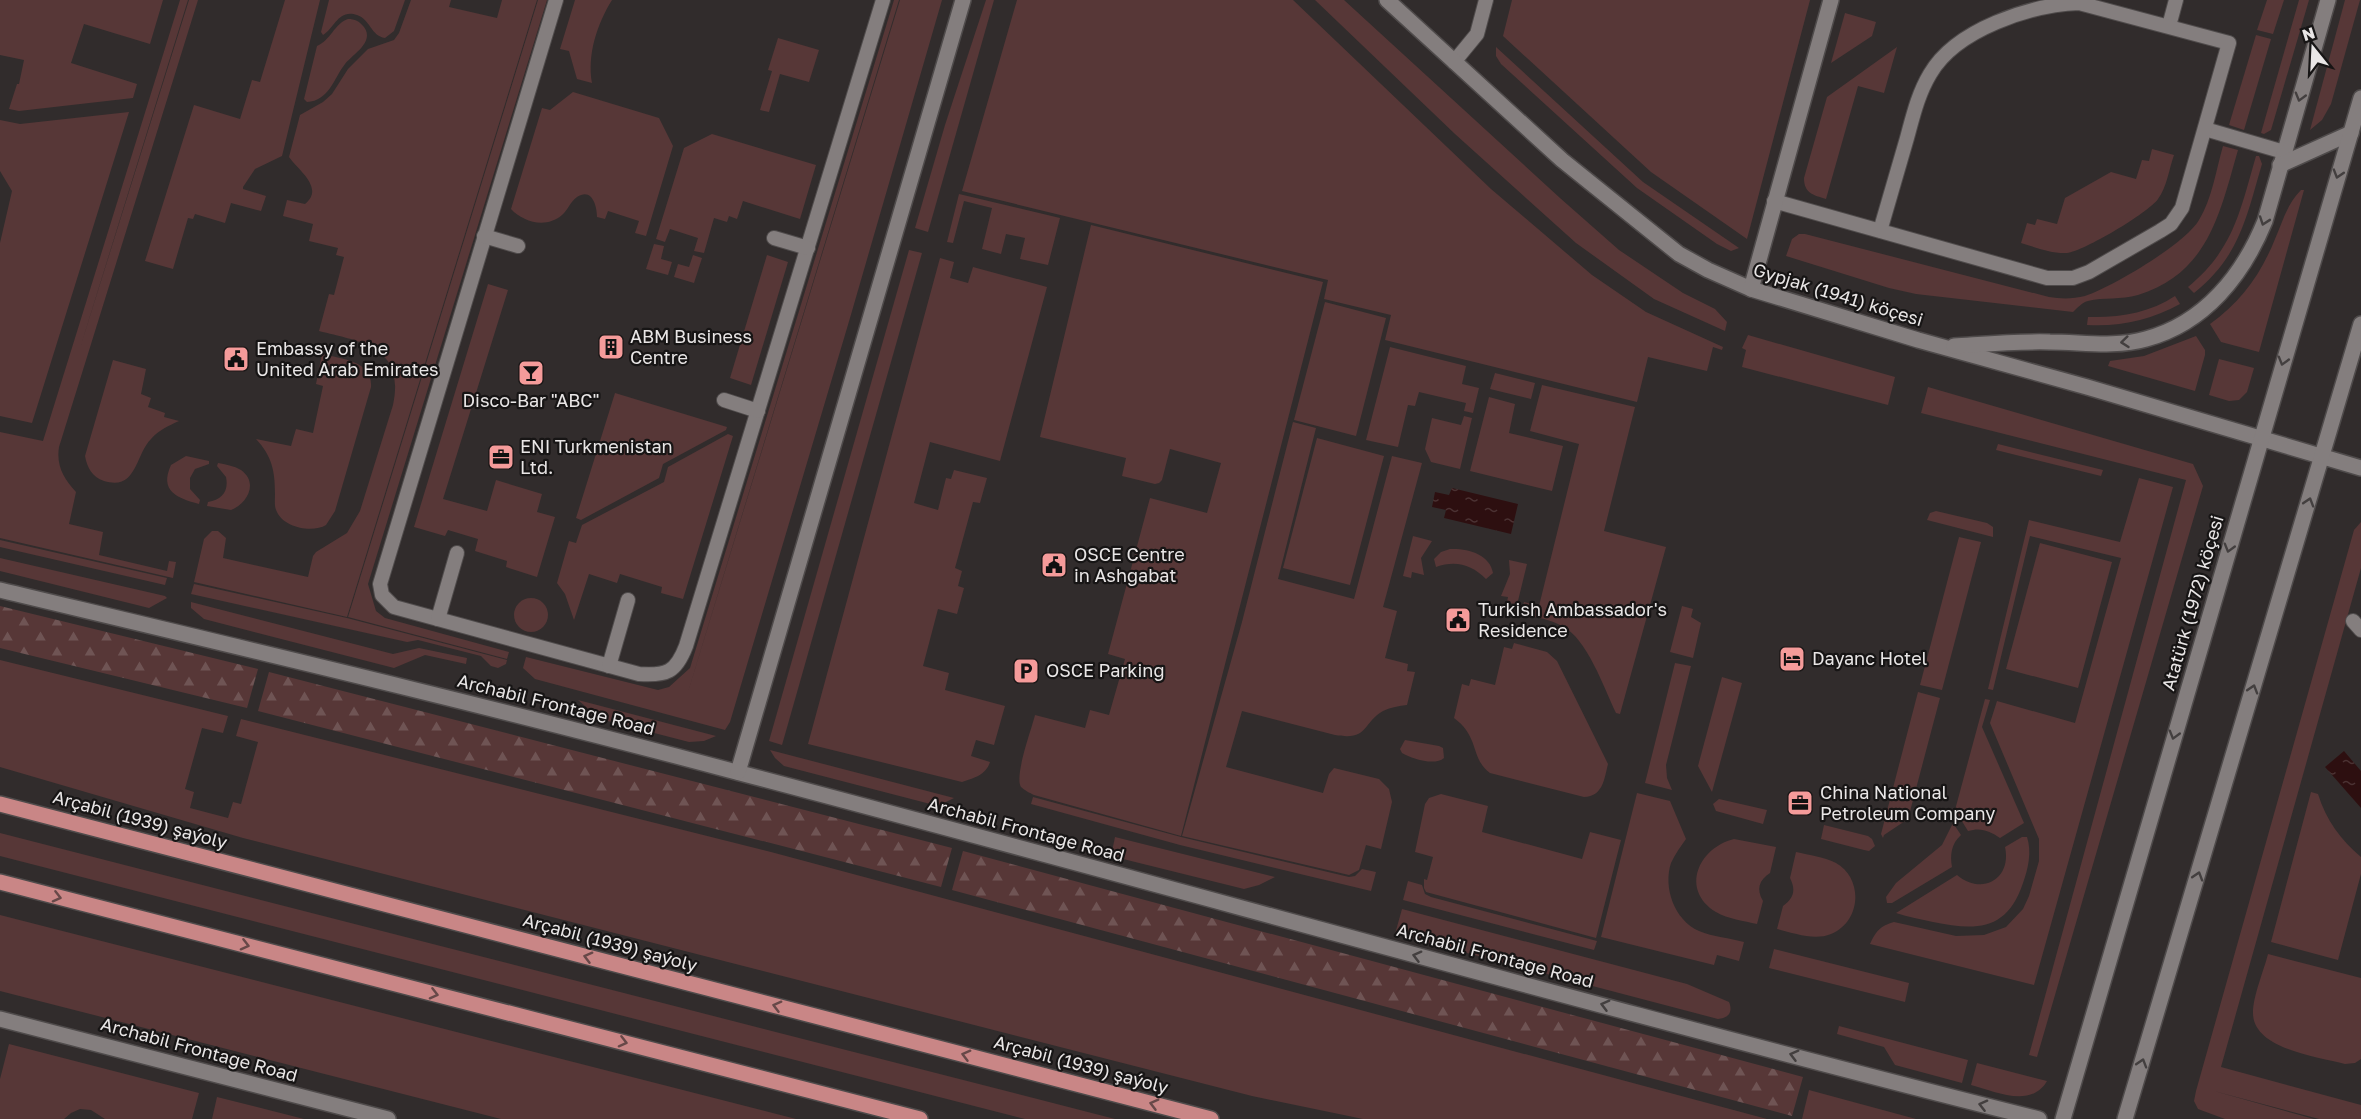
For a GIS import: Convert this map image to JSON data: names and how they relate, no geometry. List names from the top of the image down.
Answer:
{
  "streets": {
    "main road": ["Arçabil (1939) şaýoly"],
    "street": ["Gypjak (1941) köçesi", "Atatürk (1972) köçesi", "Archabil Frontage Road"]
  },
  "crossings": [
    ["Gypjak (1941) köçesi", "Atatürk (1972) köçesi"]
  ],
  "one_way": ["Archabil Frontage Road"],
  "places": {
    "building": ["ABM Business Centre"],
    "public building": ["Embassy of the United Arab Emirates", "OSCE Centre in Ashgabat", "Turkish Ambassador's Residence"],
    "bar": ["Disco-Bar \"ABC\""],
    "office": ["ENI Turkmenistan Ltd.", "China National Petroleum Company"],
    "hotel": ["Dayanc Hotel"],
    "parking": ["OSCE Parking"]
  },
  "north": "top"
}
